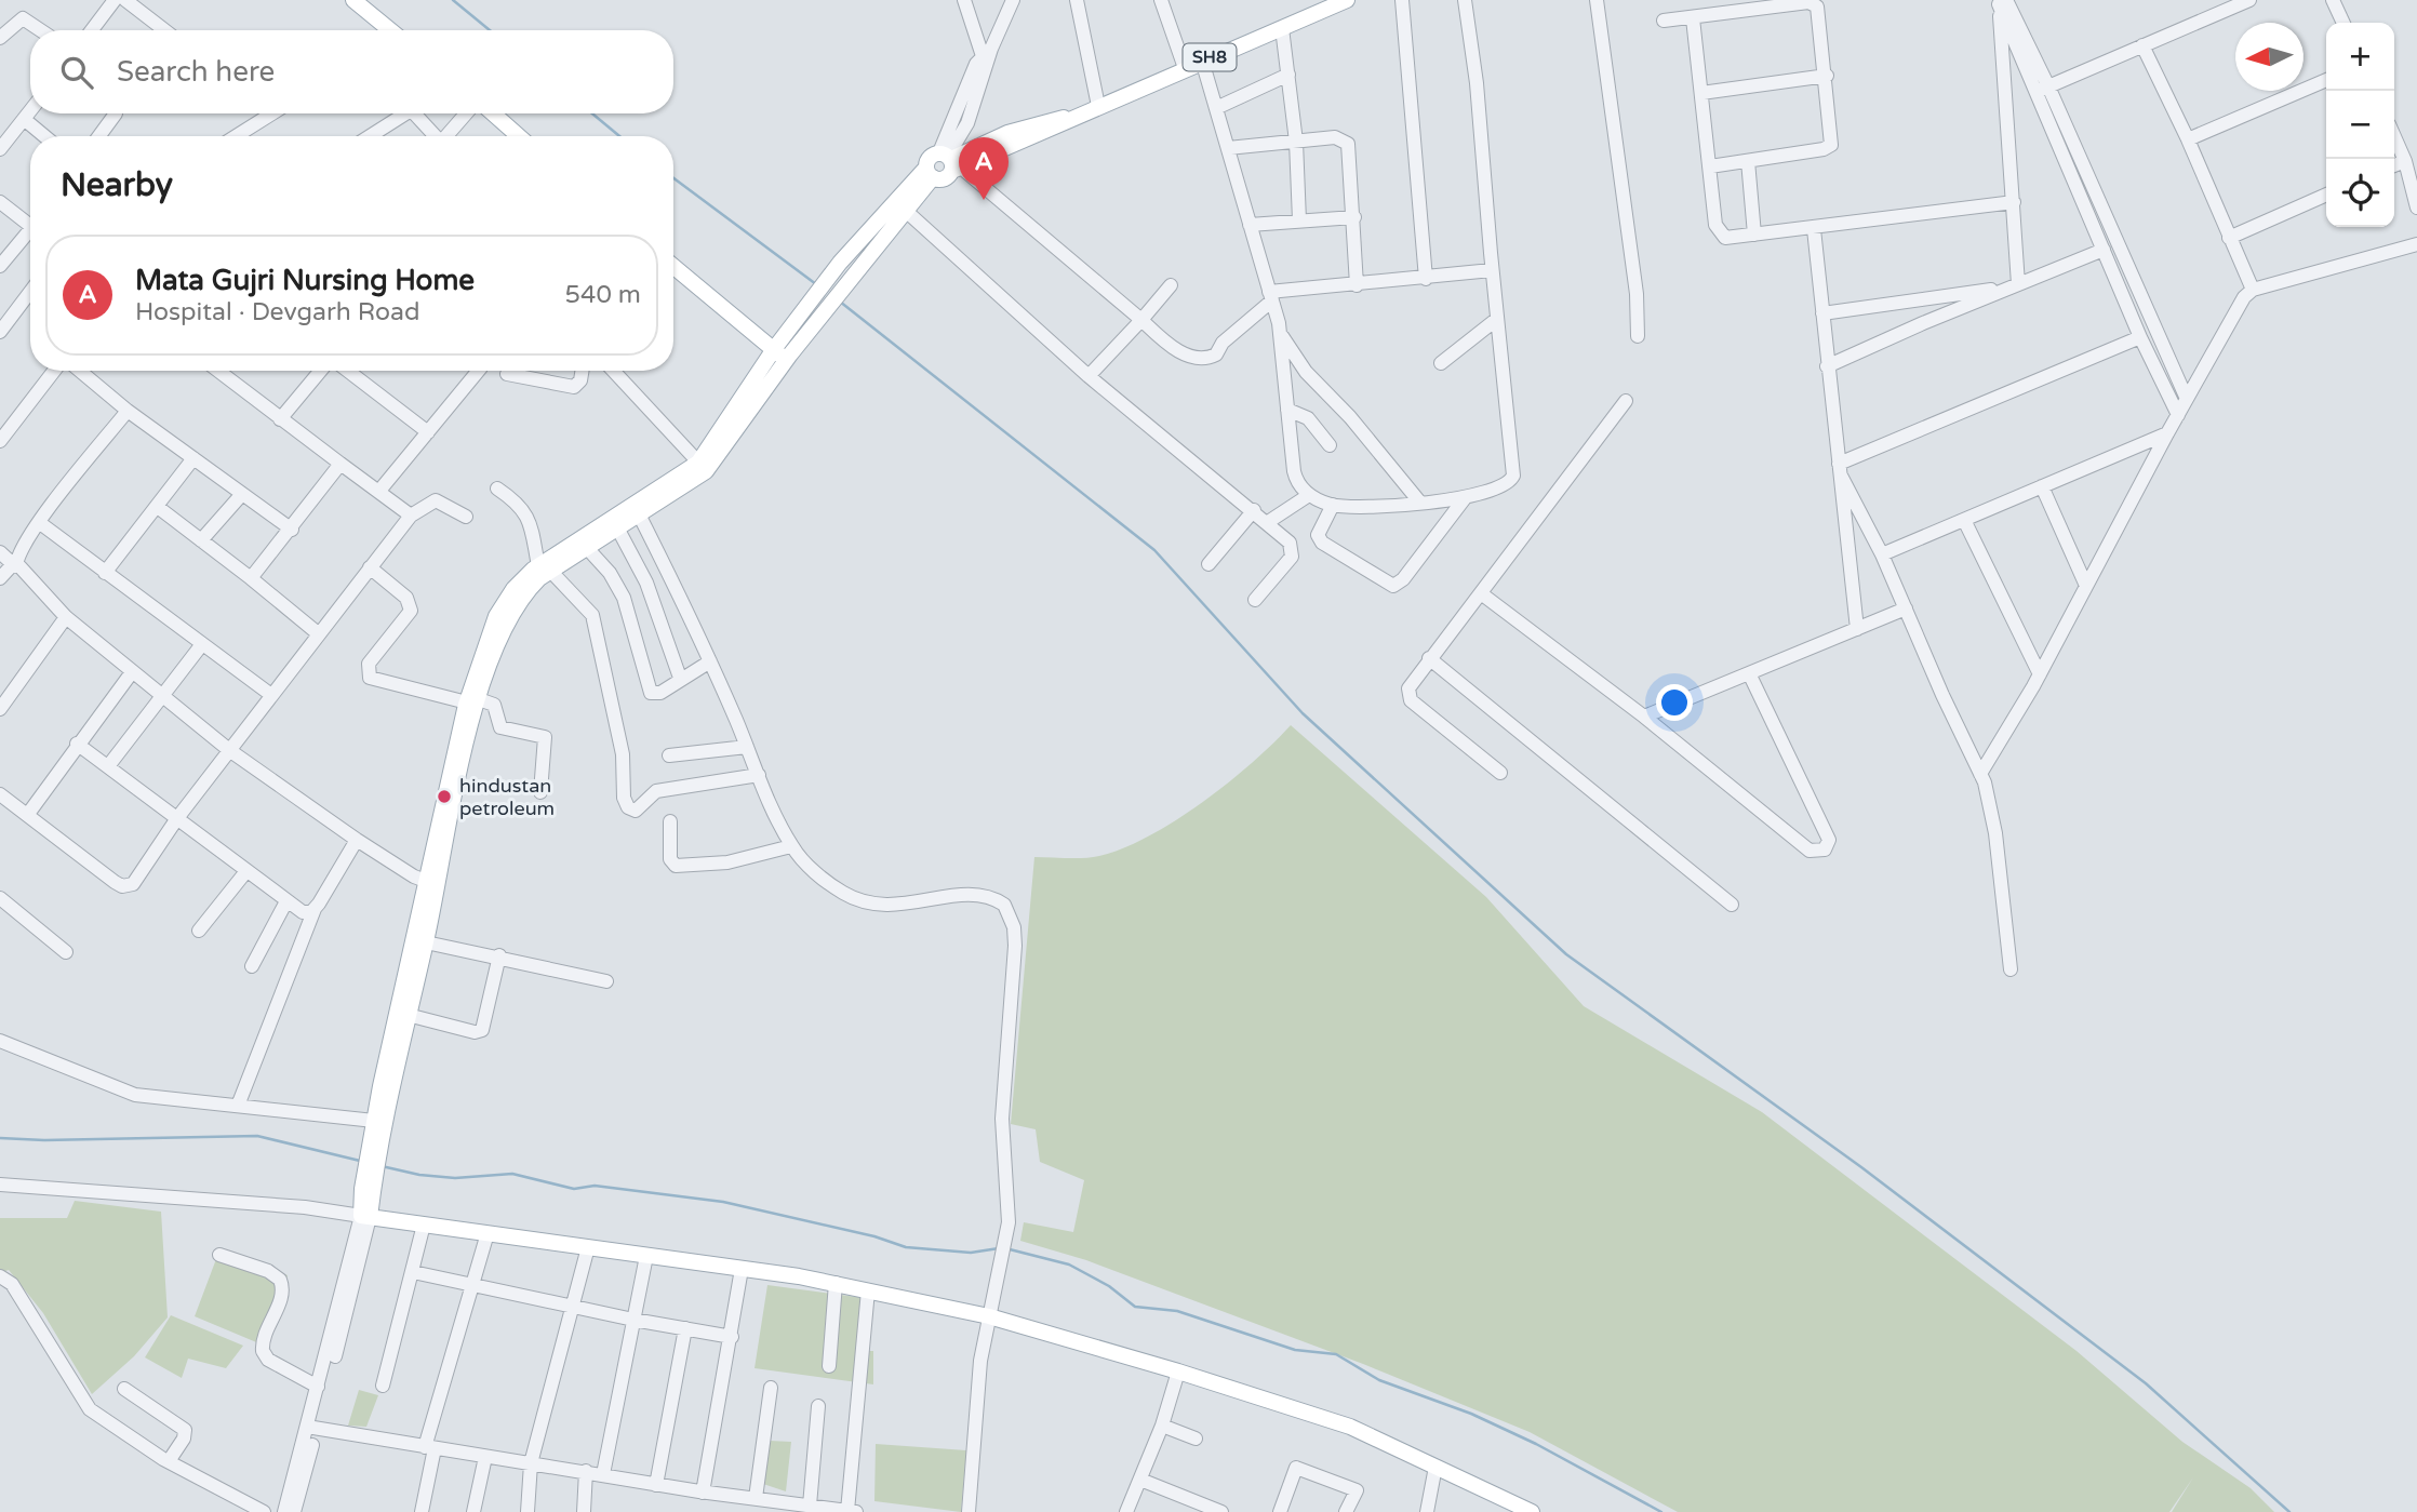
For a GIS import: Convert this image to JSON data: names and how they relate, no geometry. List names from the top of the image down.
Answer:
{
  "streets": {
    "main road": ["SH8"]
  },
  "places": ["hindustan petroleum"],
  "north": "left",
  "page": {
    "map_buttons": ["+", "−"],
    "search": "Search here",
    "heading": "Nearby",
    "pins": "A",
    "list": [
      {
        "mark": "A",
        "name": "Mata Gujri Nursing Home",
        "note": "Hospital · Devgarh Road",
        "value": "540 m"
      }
    ]
  }
}
